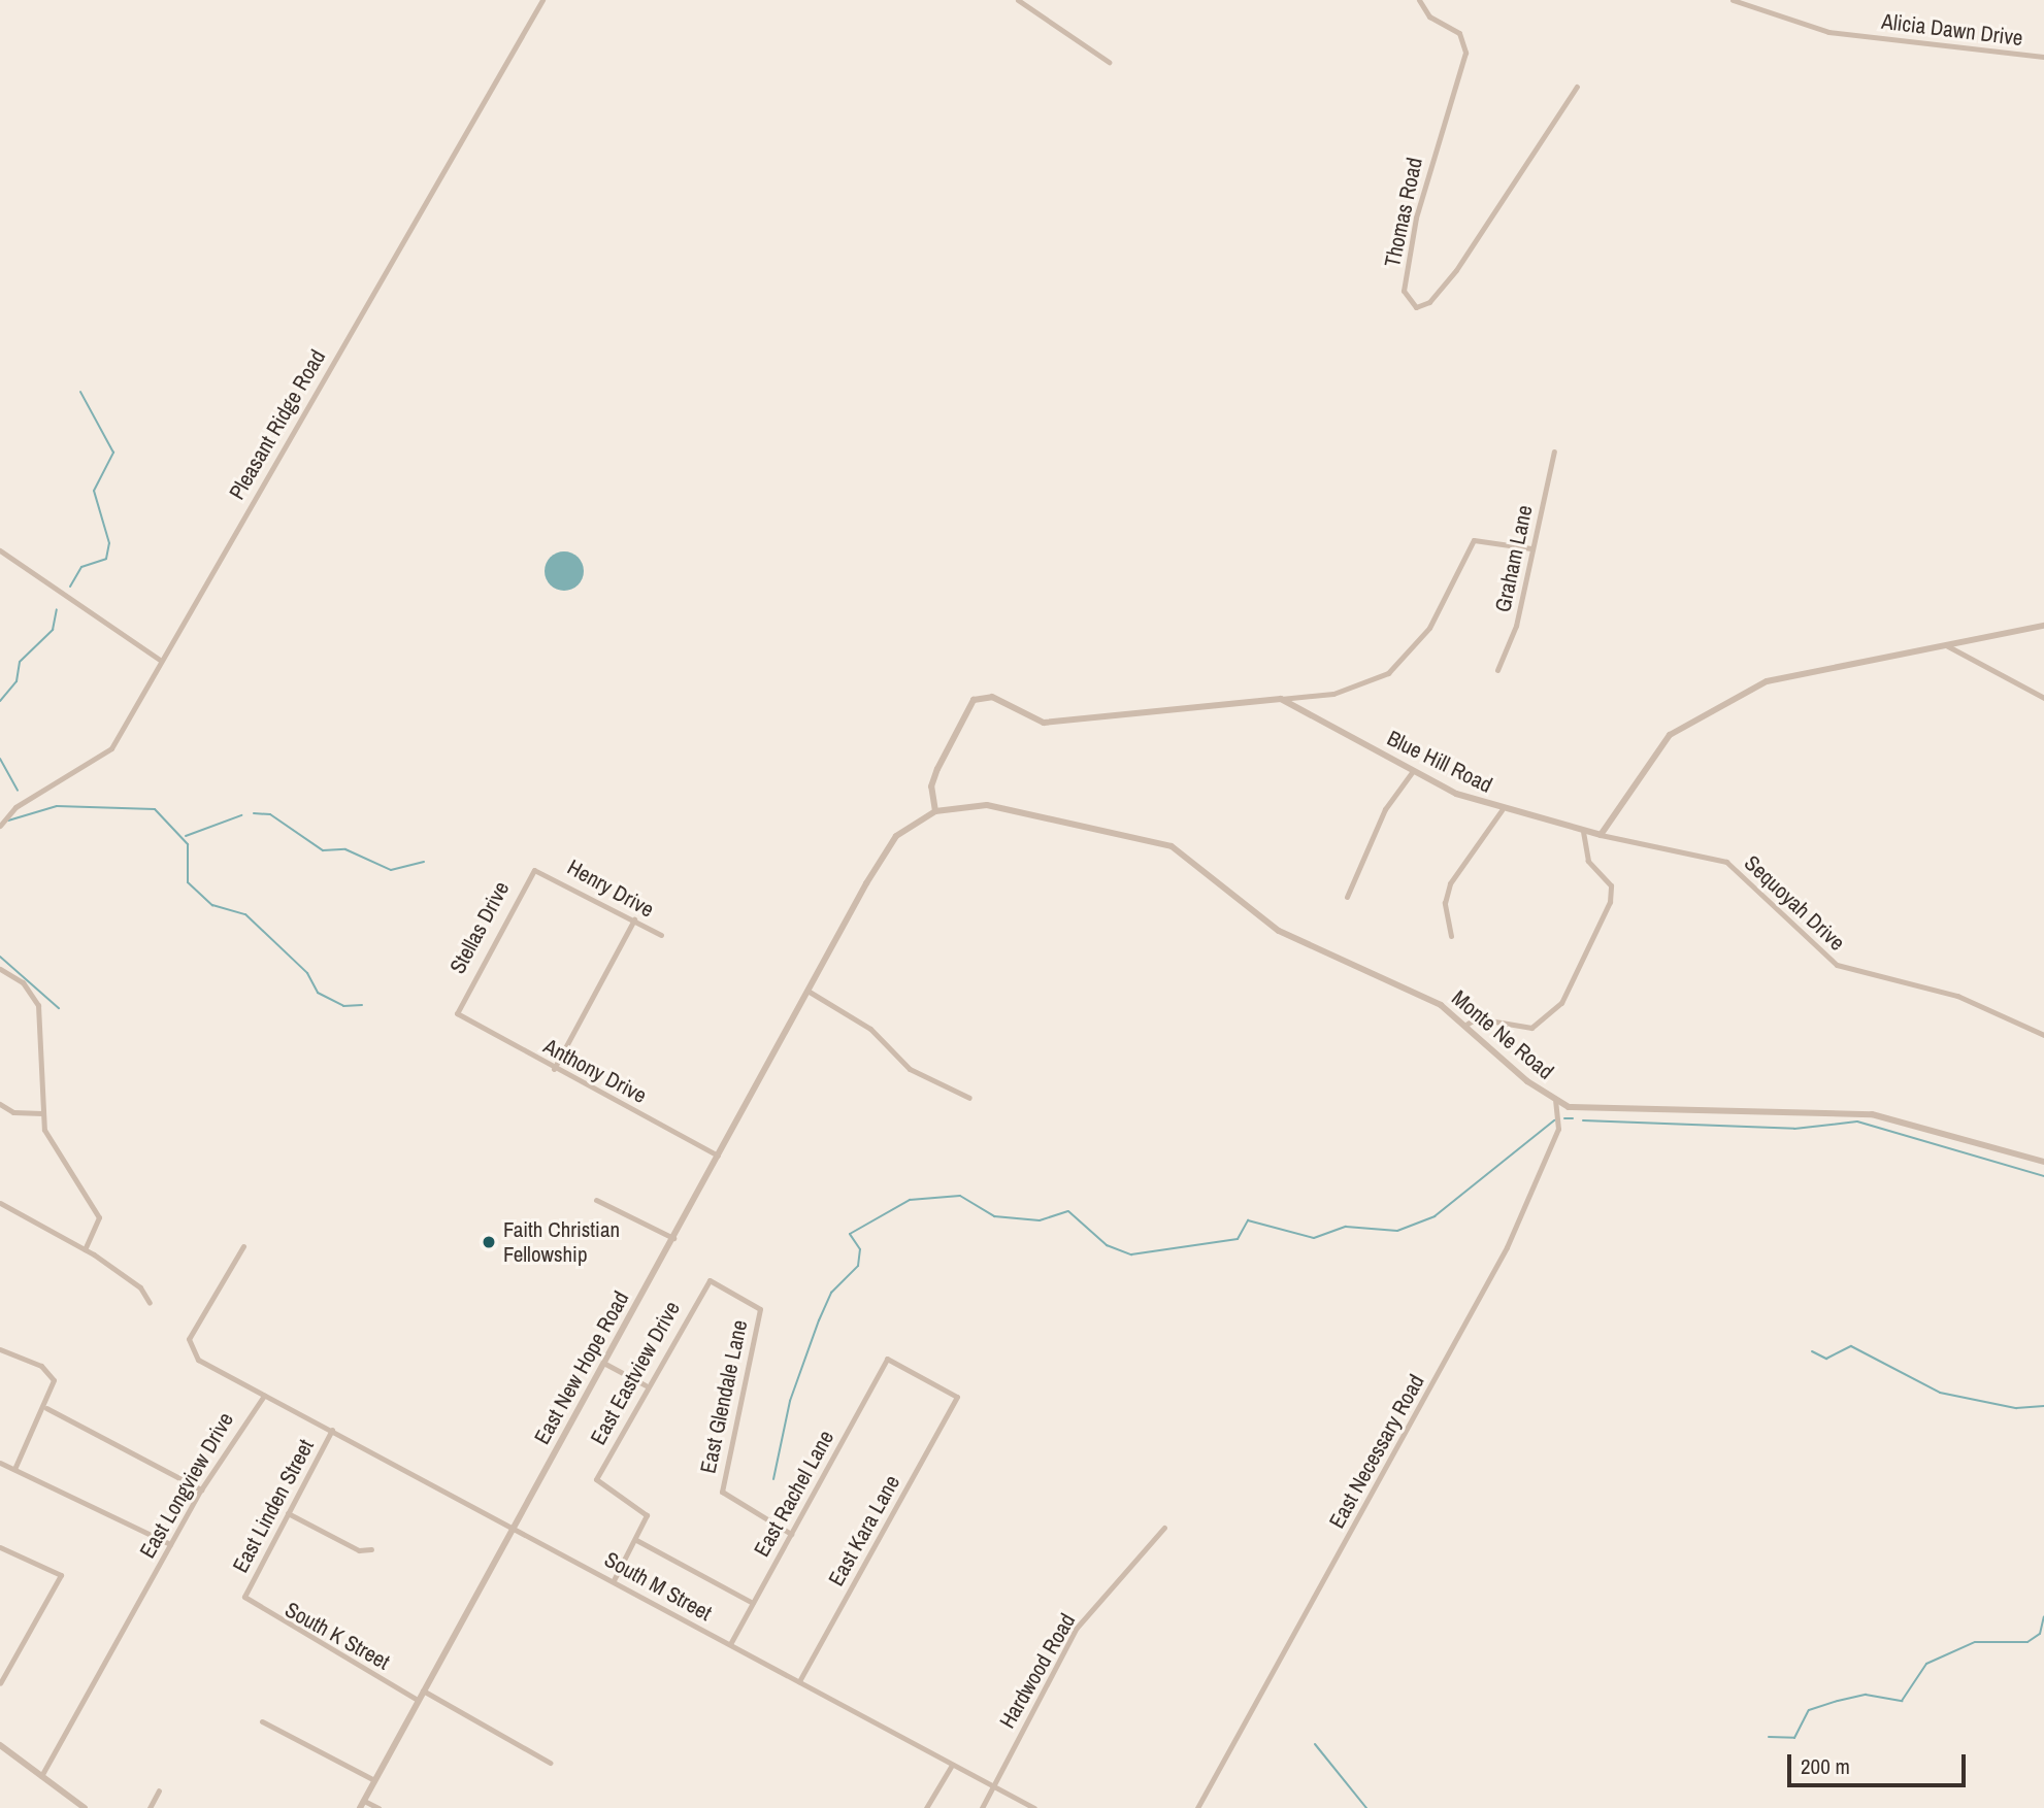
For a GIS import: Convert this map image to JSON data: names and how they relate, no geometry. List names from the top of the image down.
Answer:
{
  "streets": {
    "street": [
      "Alicia Dawn Drive",
      "Thomas Road",
      "Pleasant Ridge Road",
      "Graham Lane",
      "Blue Hill Road",
      "Henry Drive",
      "Sequoyah Drive",
      "Stellas Drive",
      "Monte Ne Road",
      "Anthony Drive",
      "East New Hope Road",
      "East Eastview Drive",
      "East Glendale Lane",
      "East Necessary Road",
      "East Longview Drive",
      "East Rachel Lane",
      "East Linden Street",
      "East Kara Lane",
      "South M Street",
      "South K Street",
      "Hardwood Road"
    ]
  },
  "crossings": [
    ["Blue Hill Road", "Sequoyah Drive"],
    ["Henry Drive", "Stellas Drive"],
    ["Stellas Drive", "Anthony Drive"],
    ["Monte Ne Road", "East New Hope Road"],
    ["Monte Ne Road", "East Necessary Road"],
    ["Anthony Drive", "East New Hope Road"],
    ["East New Hope Road", "South M Street"],
    ["East New Hope Road", "South K Street"],
    ["East Eastview Drive", "East Glendale Lane"],
    ["East Glendale Lane", "East Rachel Lane"],
    ["East Longview Drive", "South M Street"],
    ["East Rachel Lane", "East Kara Lane"],
    ["East Rachel Lane", "South M Street"],
    ["East Linden Street", "South M Street"],
    ["East Linden Street", "South K Street"],
    ["East Kara Lane", "South M Street"],
    ["South M Street", "Hardwood Road"]
  ],
  "places": ["Faith Christian Fellowship"],
  "scale_bar": "200 m"
}
